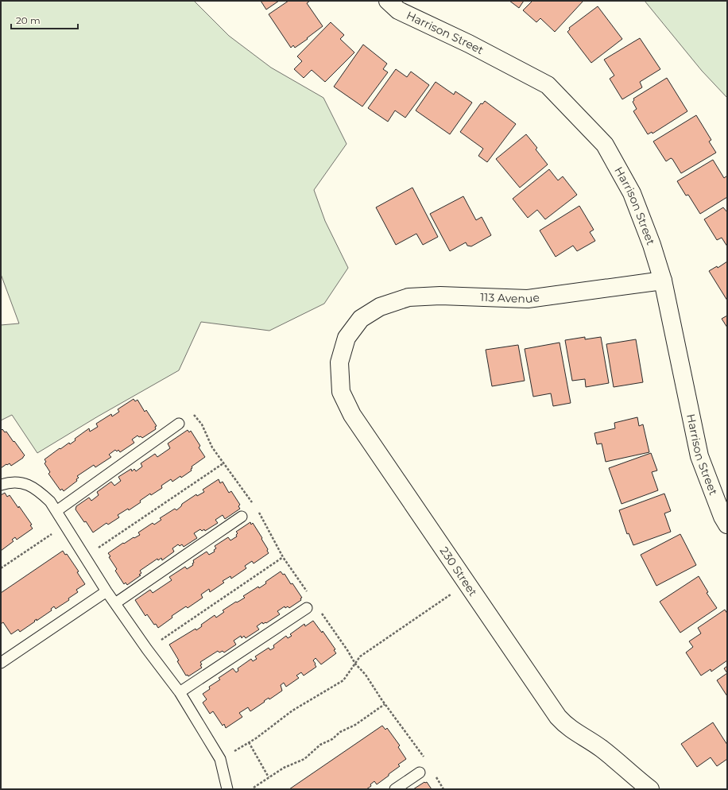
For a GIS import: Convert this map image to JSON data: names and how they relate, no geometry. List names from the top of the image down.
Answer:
{
  "streets": {
    "street": ["Harrison Street", "113 Avenue", "230 Street"]
  },
  "crossings": [
    ["Harrison Street", "113 Avenue"],
    ["113 Avenue", "230 Street"]
  ],
  "scale_bar": "20 m"
}
